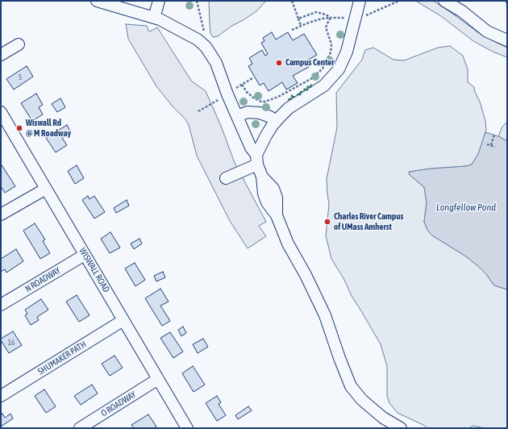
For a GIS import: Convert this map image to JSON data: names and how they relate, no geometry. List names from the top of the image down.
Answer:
{
  "streets": {
    "street": [
      "WISWALL ROAD",
      "N ROADWAY",
      "SHUMAKER PATH",
      "O ROADWAY"
    ]
  },
  "crossings": [
    ["WISWALL ROAD", "N ROADWAY"],
    ["WISWALL ROAD", "SHUMAKER PATH"],
    ["WISWALL ROAD", "O ROADWAY"]
  ],
  "water": ["Longfellow Pond"],
  "places": ["Campus Center", "Wiswall Rd @ M Roadway", "Charles River Campus of UMass Amherst"],
  "house_numbers": ["5", "16"]
}
